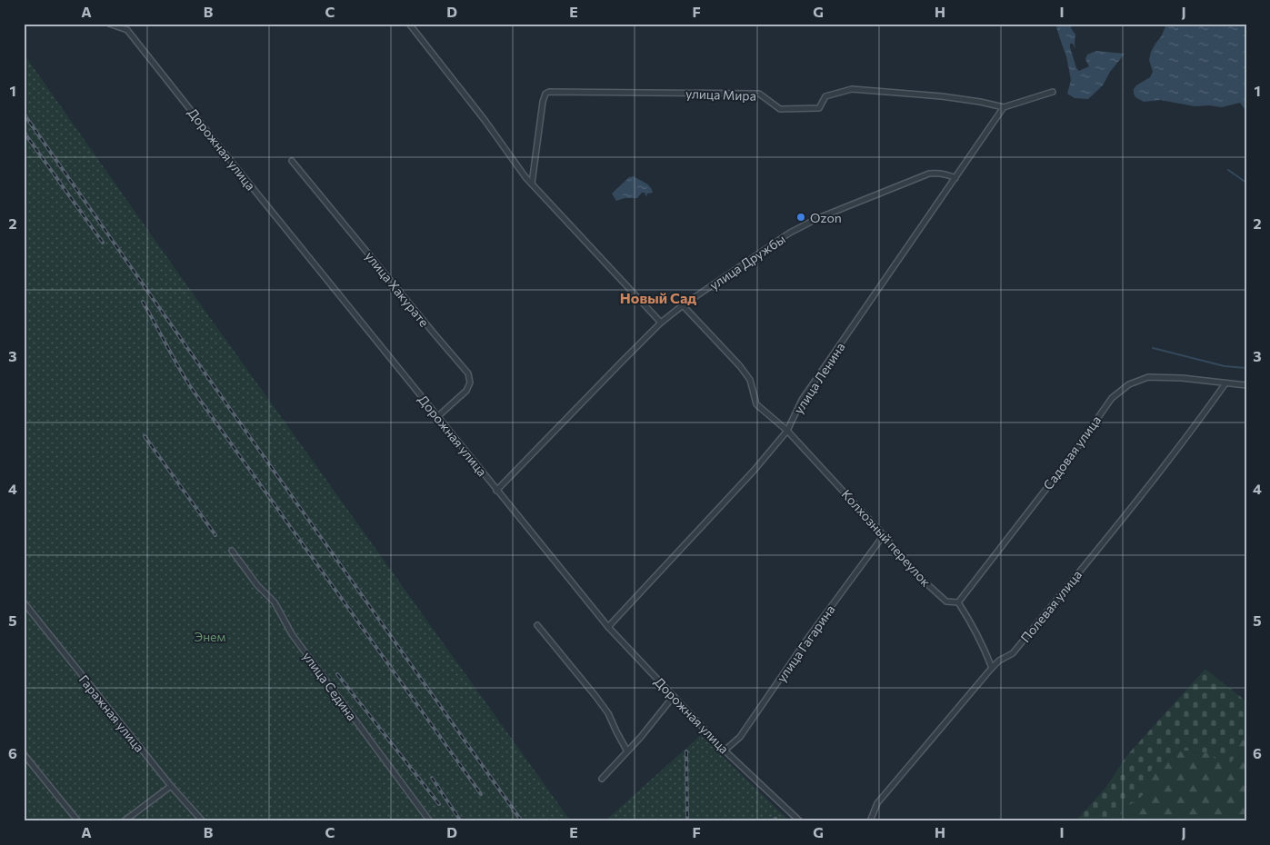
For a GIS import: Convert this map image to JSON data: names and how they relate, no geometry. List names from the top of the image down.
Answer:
{
  "streets": {
    "street": [
      "улица Мира",
      "Дорожная улица",
      "улица Дружбы",
      "улица Хакурате",
      "улица Ленина",
      "Садовая улица",
      "Колхозный переулок",
      "Полевая улица",
      "улица Гагарина",
      "улица Седина",
      "Гаражная улица"
    ]
  },
  "crossings": [
    ["улица Мира", "улица Ленина"],
    ["Дорожная улица", "улица Дружбы"],
    ["Дорожная улица", "улица Хакурате"],
    ["Дорожная улица", "улица Ленина"],
    ["Дорожная улица", "улица Гагарина"],
    ["улица Дружбы", "улица Ленина"],
    ["улица Ленина", "Колхозный переулок"],
    ["Садовая улица", "Колхозный переулок"],
    ["Садовая улица", "Полевая улица"],
    ["Колхозный переулок", "улица Гагарина"]
  ],
  "districts": ["Новый Сад"],
  "parks": ["Энем"],
  "places": ["Ozon"],
  "grid": {
    "columns": [
      "A",
      "B",
      "C",
      "D",
      "E",
      "F",
      "G",
      "H",
      "I",
      "J"
    ],
    "rows": [
      "1",
      "2",
      "3",
      "4",
      "5",
      "6"
    ]
  }
}
